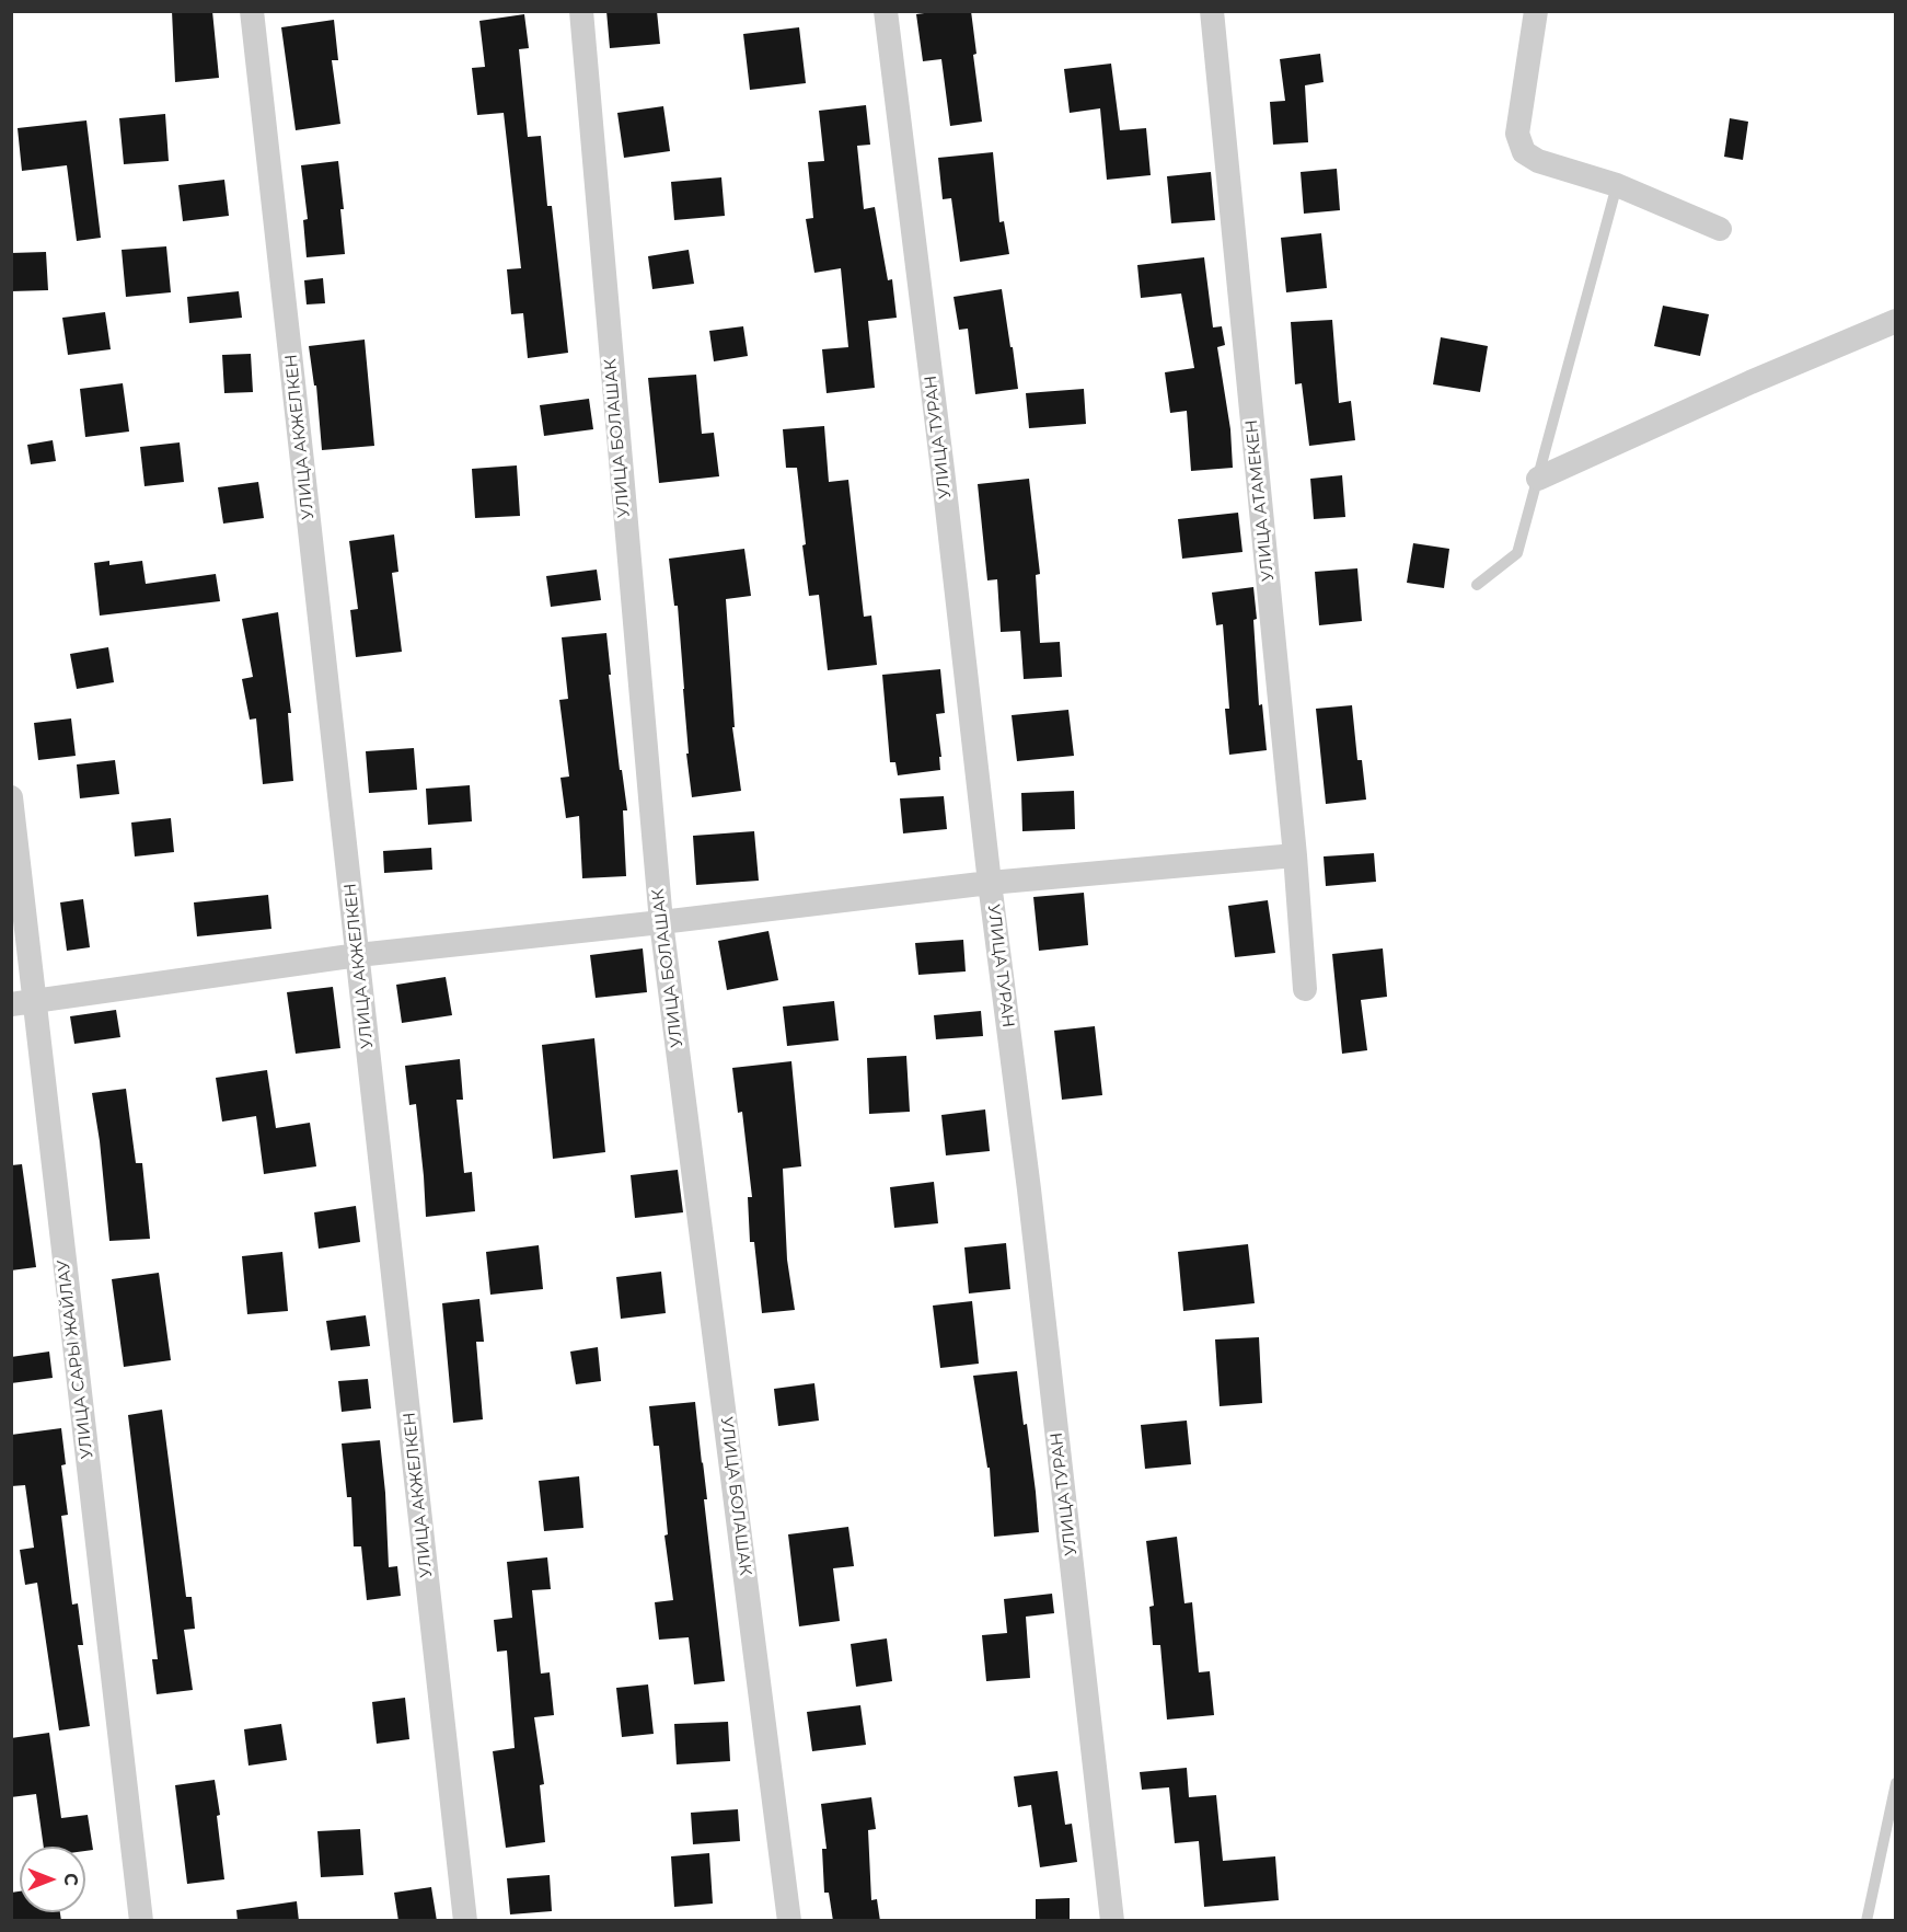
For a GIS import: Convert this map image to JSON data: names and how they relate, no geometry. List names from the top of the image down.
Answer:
{
  "streets": {
    "street": [
      "УЛИЦА АКЖЕЛКЕН",
      "УЛИЦА ТУРАН",
      "УЛИЦА БОЛАШАК",
      "УЛИЦА АТАМЕКЕН",
      "УЛИЦА САРЫ ЖАЙЛАУ"
    ]
  },
  "north": "right"
}
